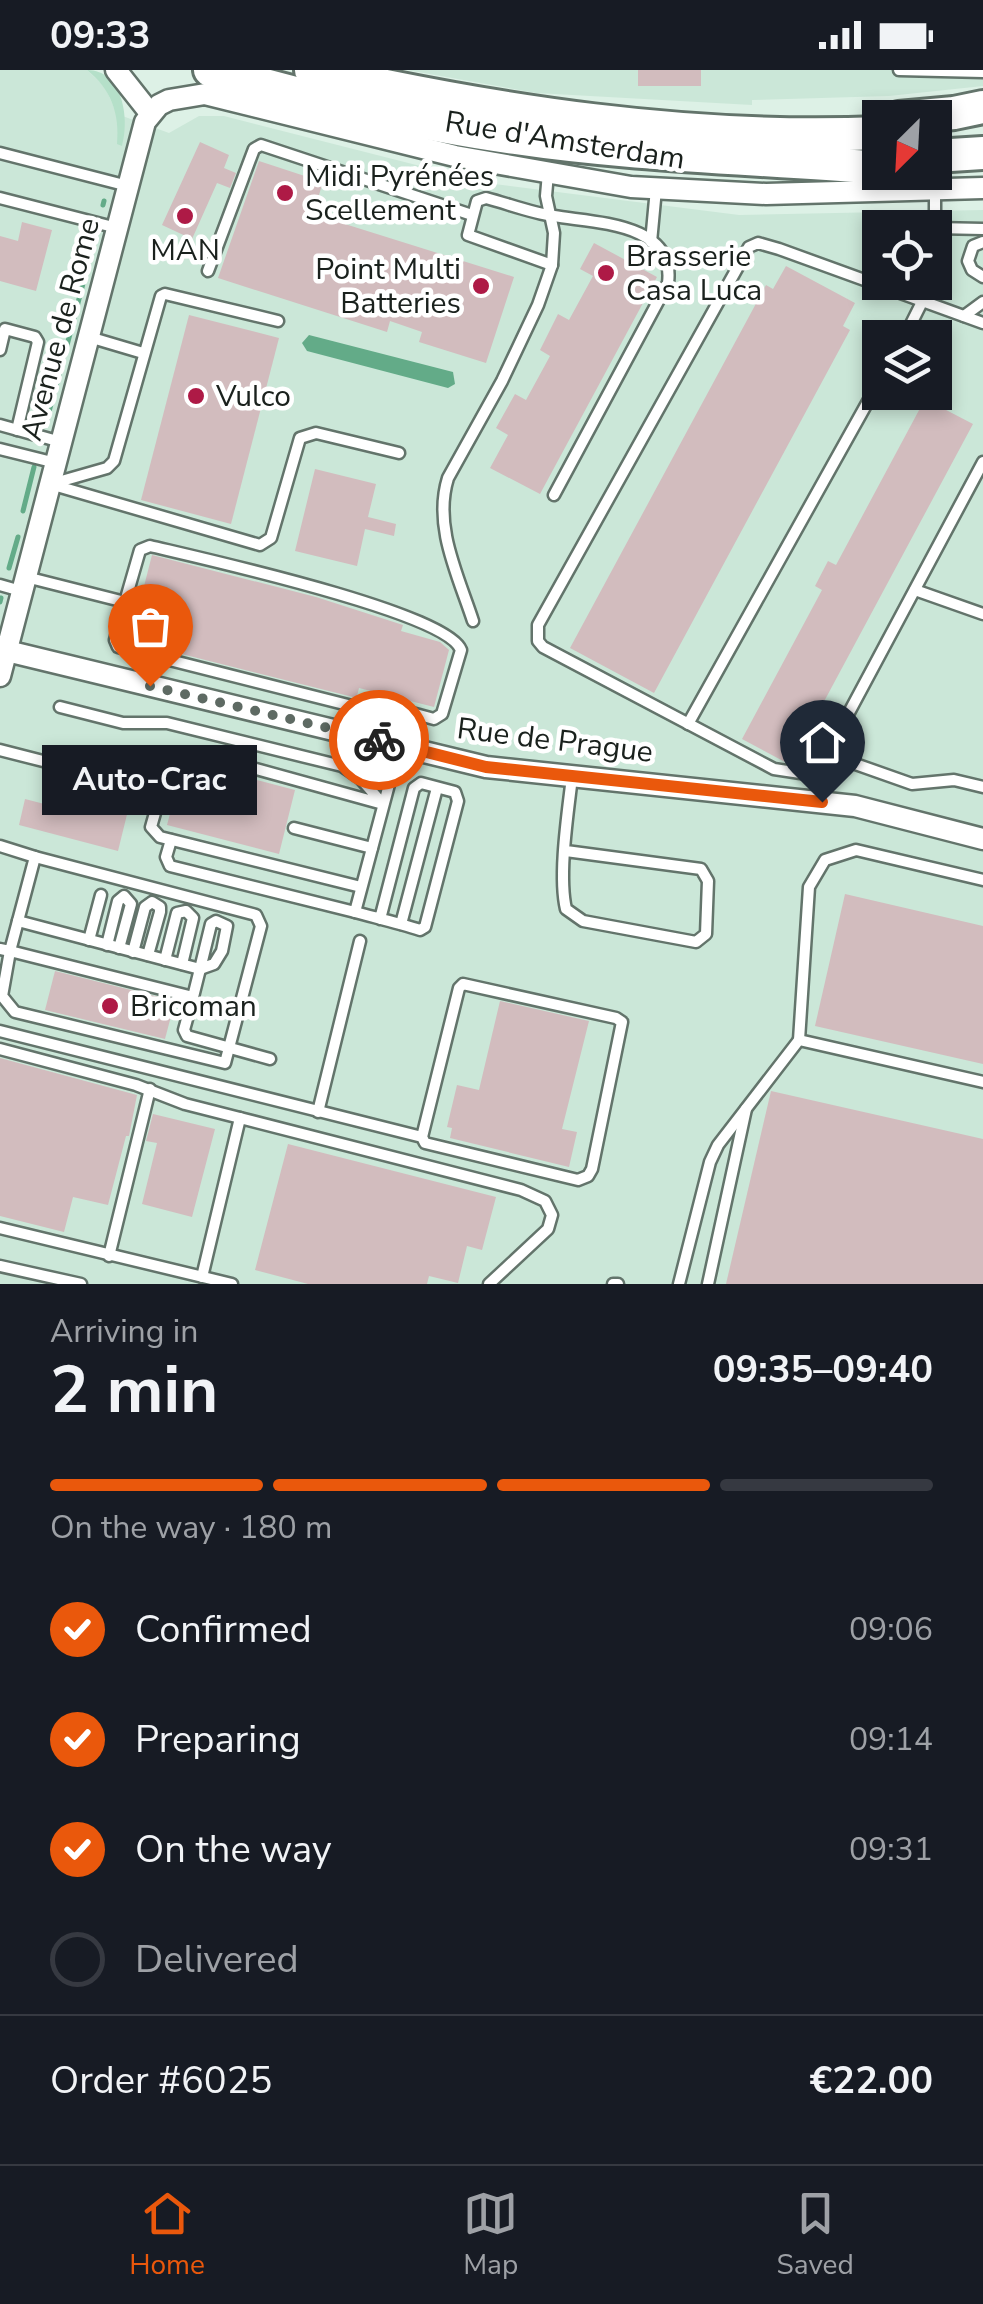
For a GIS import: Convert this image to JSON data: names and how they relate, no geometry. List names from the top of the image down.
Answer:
{
  "streets": {
    "street": ["Rue d'Amsterdam", "Avenue de Rome", "Rue de Prague"]
  },
  "crossings": [
    ["Rue d'Amsterdam", "Avenue de Rome"],
    ["Avenue de Rome", "Rue de Prague"]
  ],
  "places": [
    "Midi Pyrénées Scellement",
    "MAN",
    "Brasserie Casa Luca",
    "Point Multi Batteries",
    "Vulco",
    "Auto-Crac",
    "Bricoman"
  ],
  "north": "bottom left",
  "page": {
    "status": "09:33",
    "bubble": "Auto-Crac",
    "heading": ["2 min", "Arriving in", "09:35–09:40"],
    "panel": ["Order #6025", "€22.00"],
    "bar": "On the way · 180 m",
    "list": [
      ["Confirmed", "09:06"],
      ["Preparing", "09:14"],
      ["On the way", "09:31"],
      "Delivered"
    ],
    "tabs": ["Home", "Map", "Saved"]
  }
}
